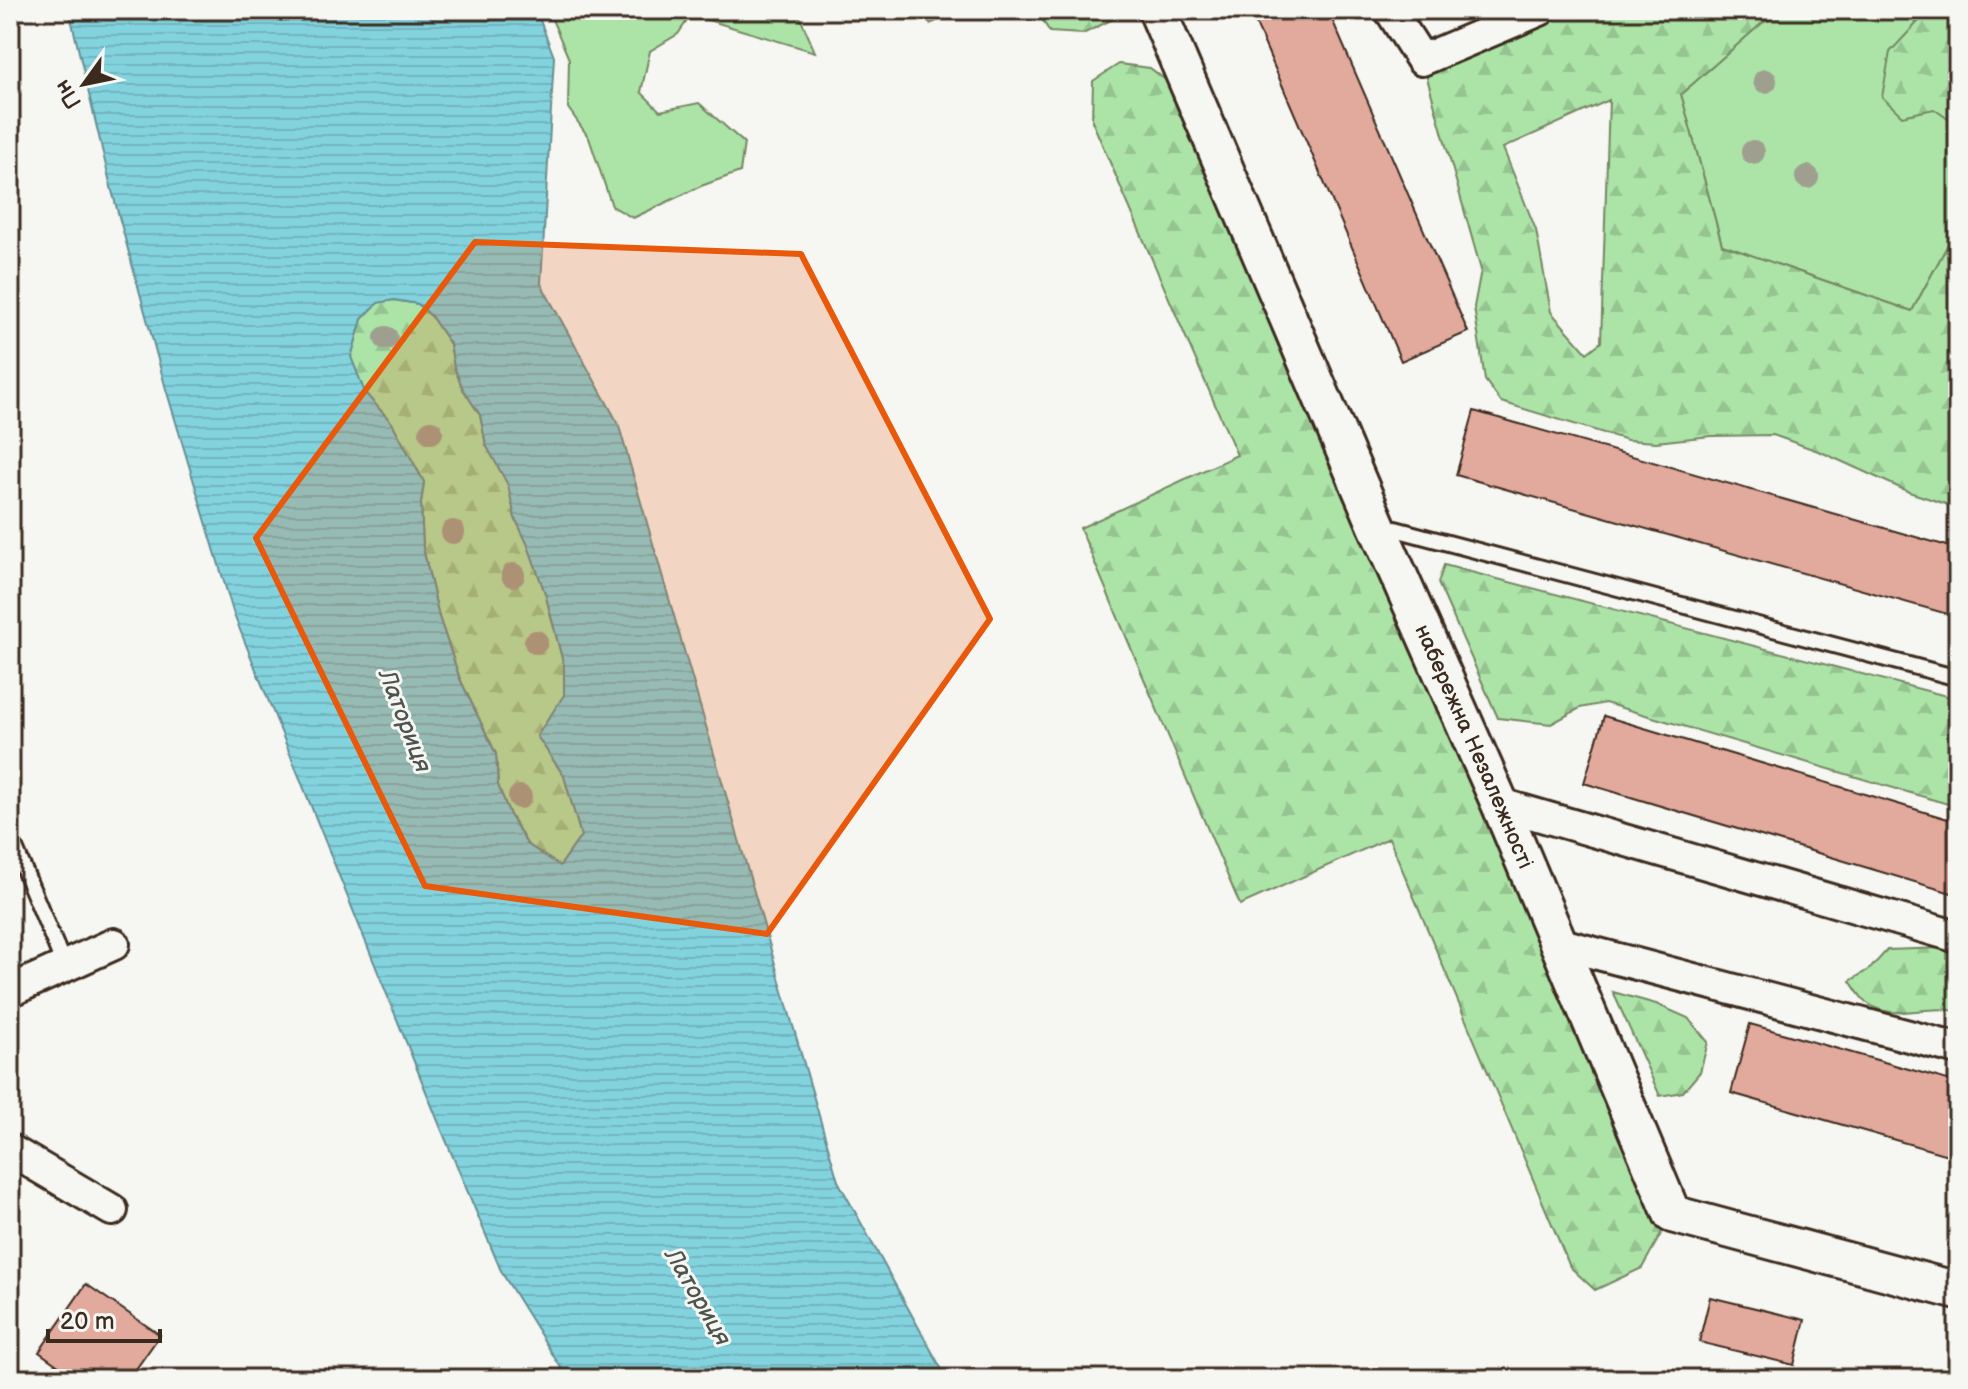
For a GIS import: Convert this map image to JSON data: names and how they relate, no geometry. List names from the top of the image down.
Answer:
{
  "streets": {
    "street": ["набережна Незалежності"]
  },
  "water": ["Латориця"],
  "scale_bar": "20 m",
  "north": "bottom left"
}
